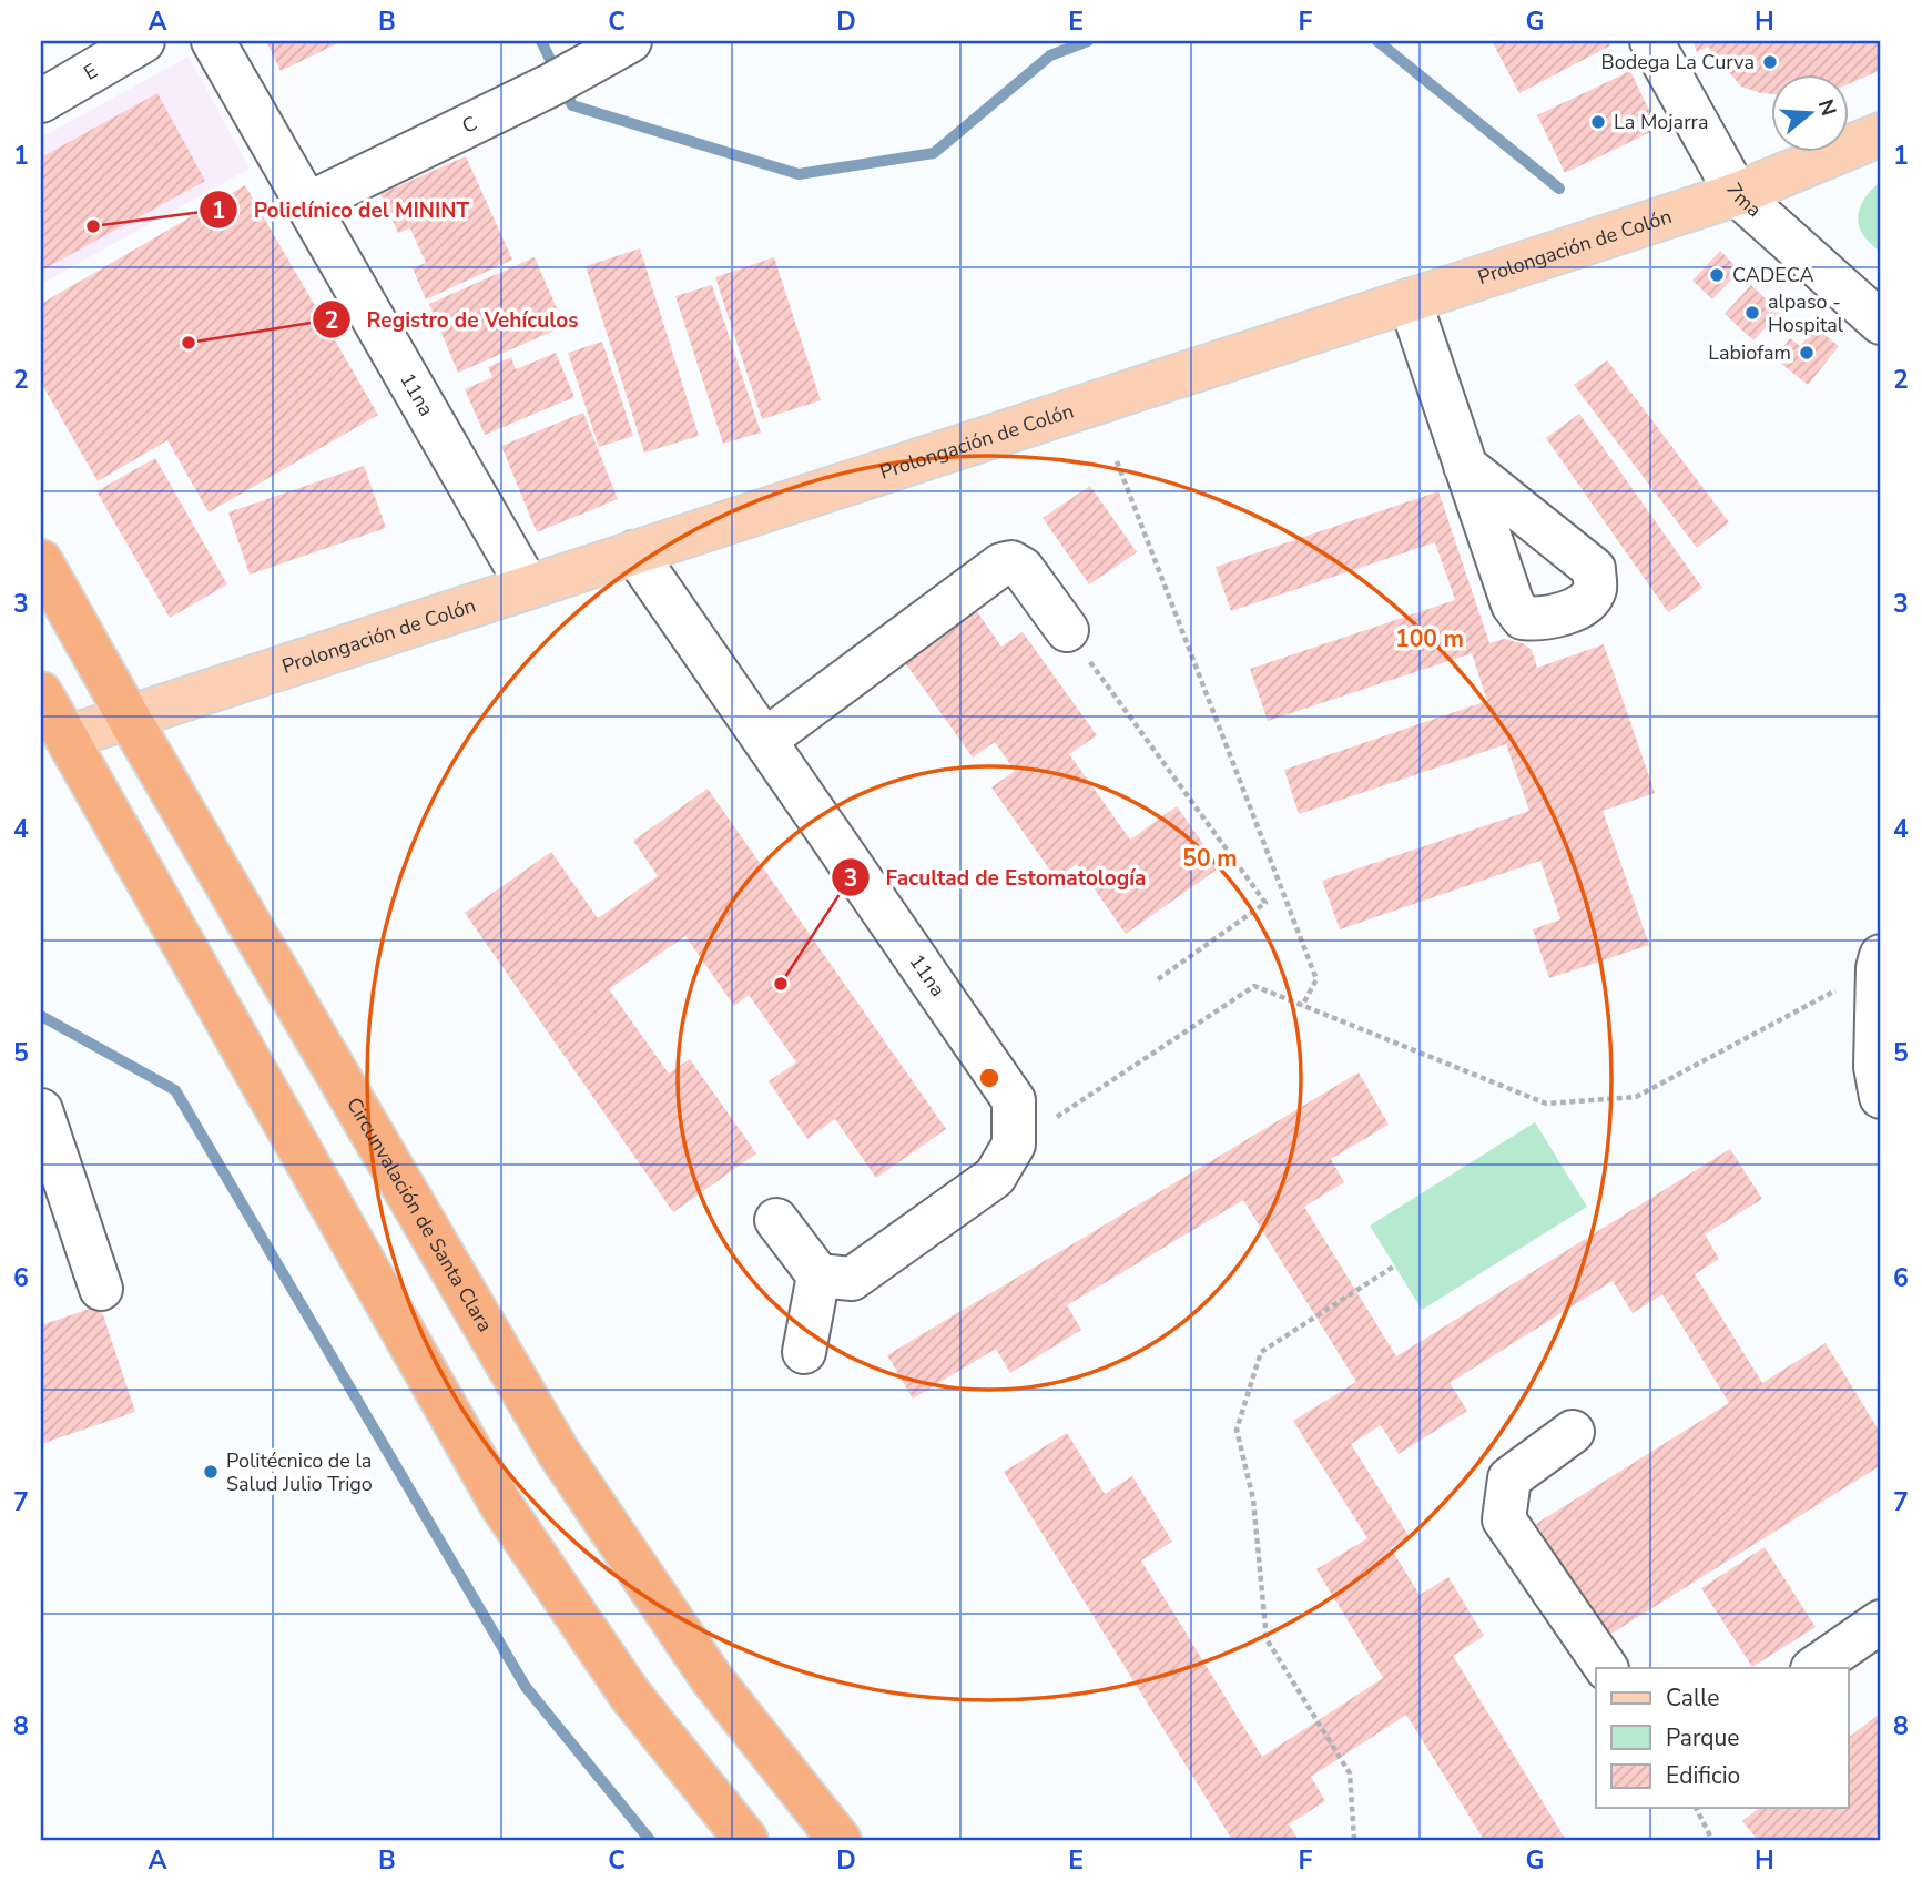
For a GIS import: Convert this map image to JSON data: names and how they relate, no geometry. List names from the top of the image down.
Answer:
{
  "streets": {
    "highway": ["Circunvalación de Santa Clara"],
    "main road": ["Prolongación de Colón"],
    "street": [
      "E",
      "C",
      "7ma",
      "11na"
    ]
  },
  "crossings": [
    ["C", "11na"],
    ["7ma", "Prolongación de Colón"],
    ["Prolongación de Colón", "11na"],
    ["Prolongación de Colón", "Circunvalación de Santa Clara"]
  ],
  "places": [
    "Bodega La Curva",
    "La Mojarra",
    "Policlínico del MININT",
    "CADECA",
    "alpaso - Hospital",
    "Registro de Vehículos",
    "Labiofam",
    "Facultad de Estomatología",
    "Politécnico de la Salud Julio Trigo"
  ],
  "legend": ["Calle", "Parque", "Edificio"],
  "north": "right",
  "grid": {
    "columns": [
      "A",
      "B",
      "C",
      "D",
      "E",
      "F",
      "G",
      "H"
    ],
    "rows": [
      "1",
      "2",
      "3",
      "4",
      "5",
      "6",
      "7",
      "8"
    ]
  },
  "rings": ["100 m", "50 m"]
}
